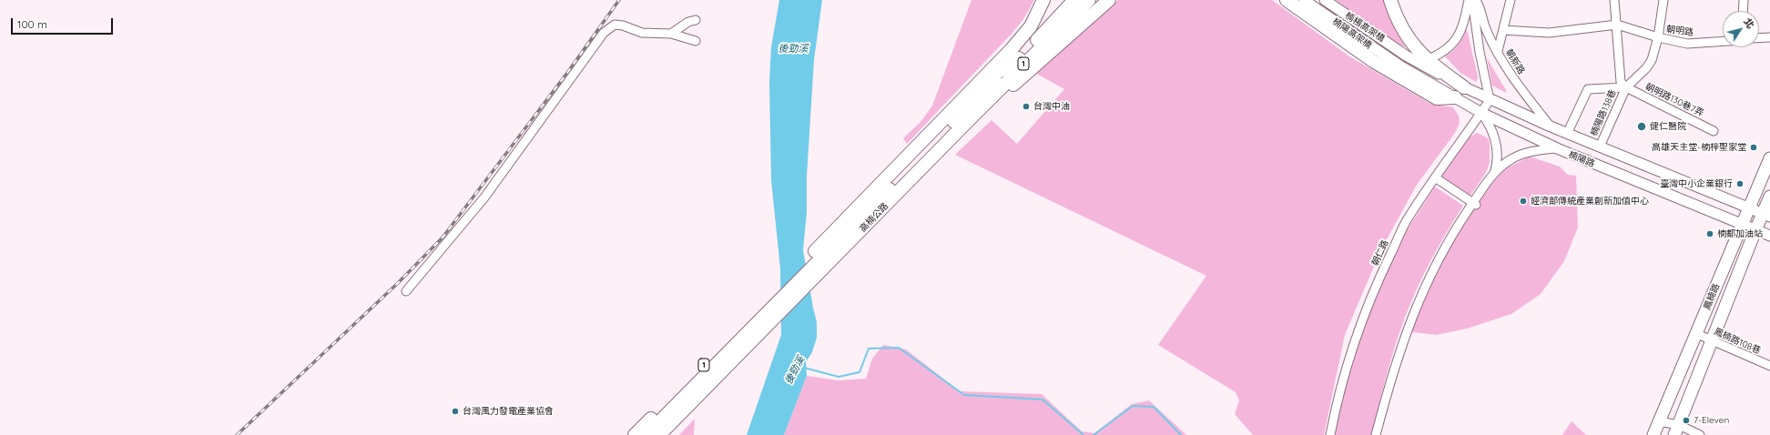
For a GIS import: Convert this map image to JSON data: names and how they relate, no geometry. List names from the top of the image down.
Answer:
{
  "streets": {
    "main road": ["1", "高楠公路", "鳳楠路"],
    "street": [
      "楠楊高架橋",
      "朝明路",
      "楠陽高架橋",
      "朝新路",
      "朝明路130巷7弄",
      "楠陽路138巷",
      "楠陽路",
      "朝仁路",
      "鳳楠路108巷"
    ]
  },
  "crossings": [
    ["楠陽高架橋", "楠陽路"],
    ["朝新路", "楠陽路"],
    ["朝明路130巷7弄", "楠陽路138巷"],
    ["楠陽路138巷", "楠陽路"],
    ["楠陽路", "朝仁路"],
    ["楠陽路", "鳳楠路"],
    ["鳳楠路", "鳳楠路108巷"]
  ],
  "water": ["後勁溪"],
  "places": [
    "台灣中油",
    "健仁醫院",
    "高雄天主堂-楠梓聖家堂",
    "臺灣中小企業銀行",
    "經濟部傳統產業創新加值中心",
    "楠都加油站",
    "台灣風力發電產業協會",
    "7-Eleven"
  ],
  "scale_bar": "100 m",
  "north": "top right"
}
